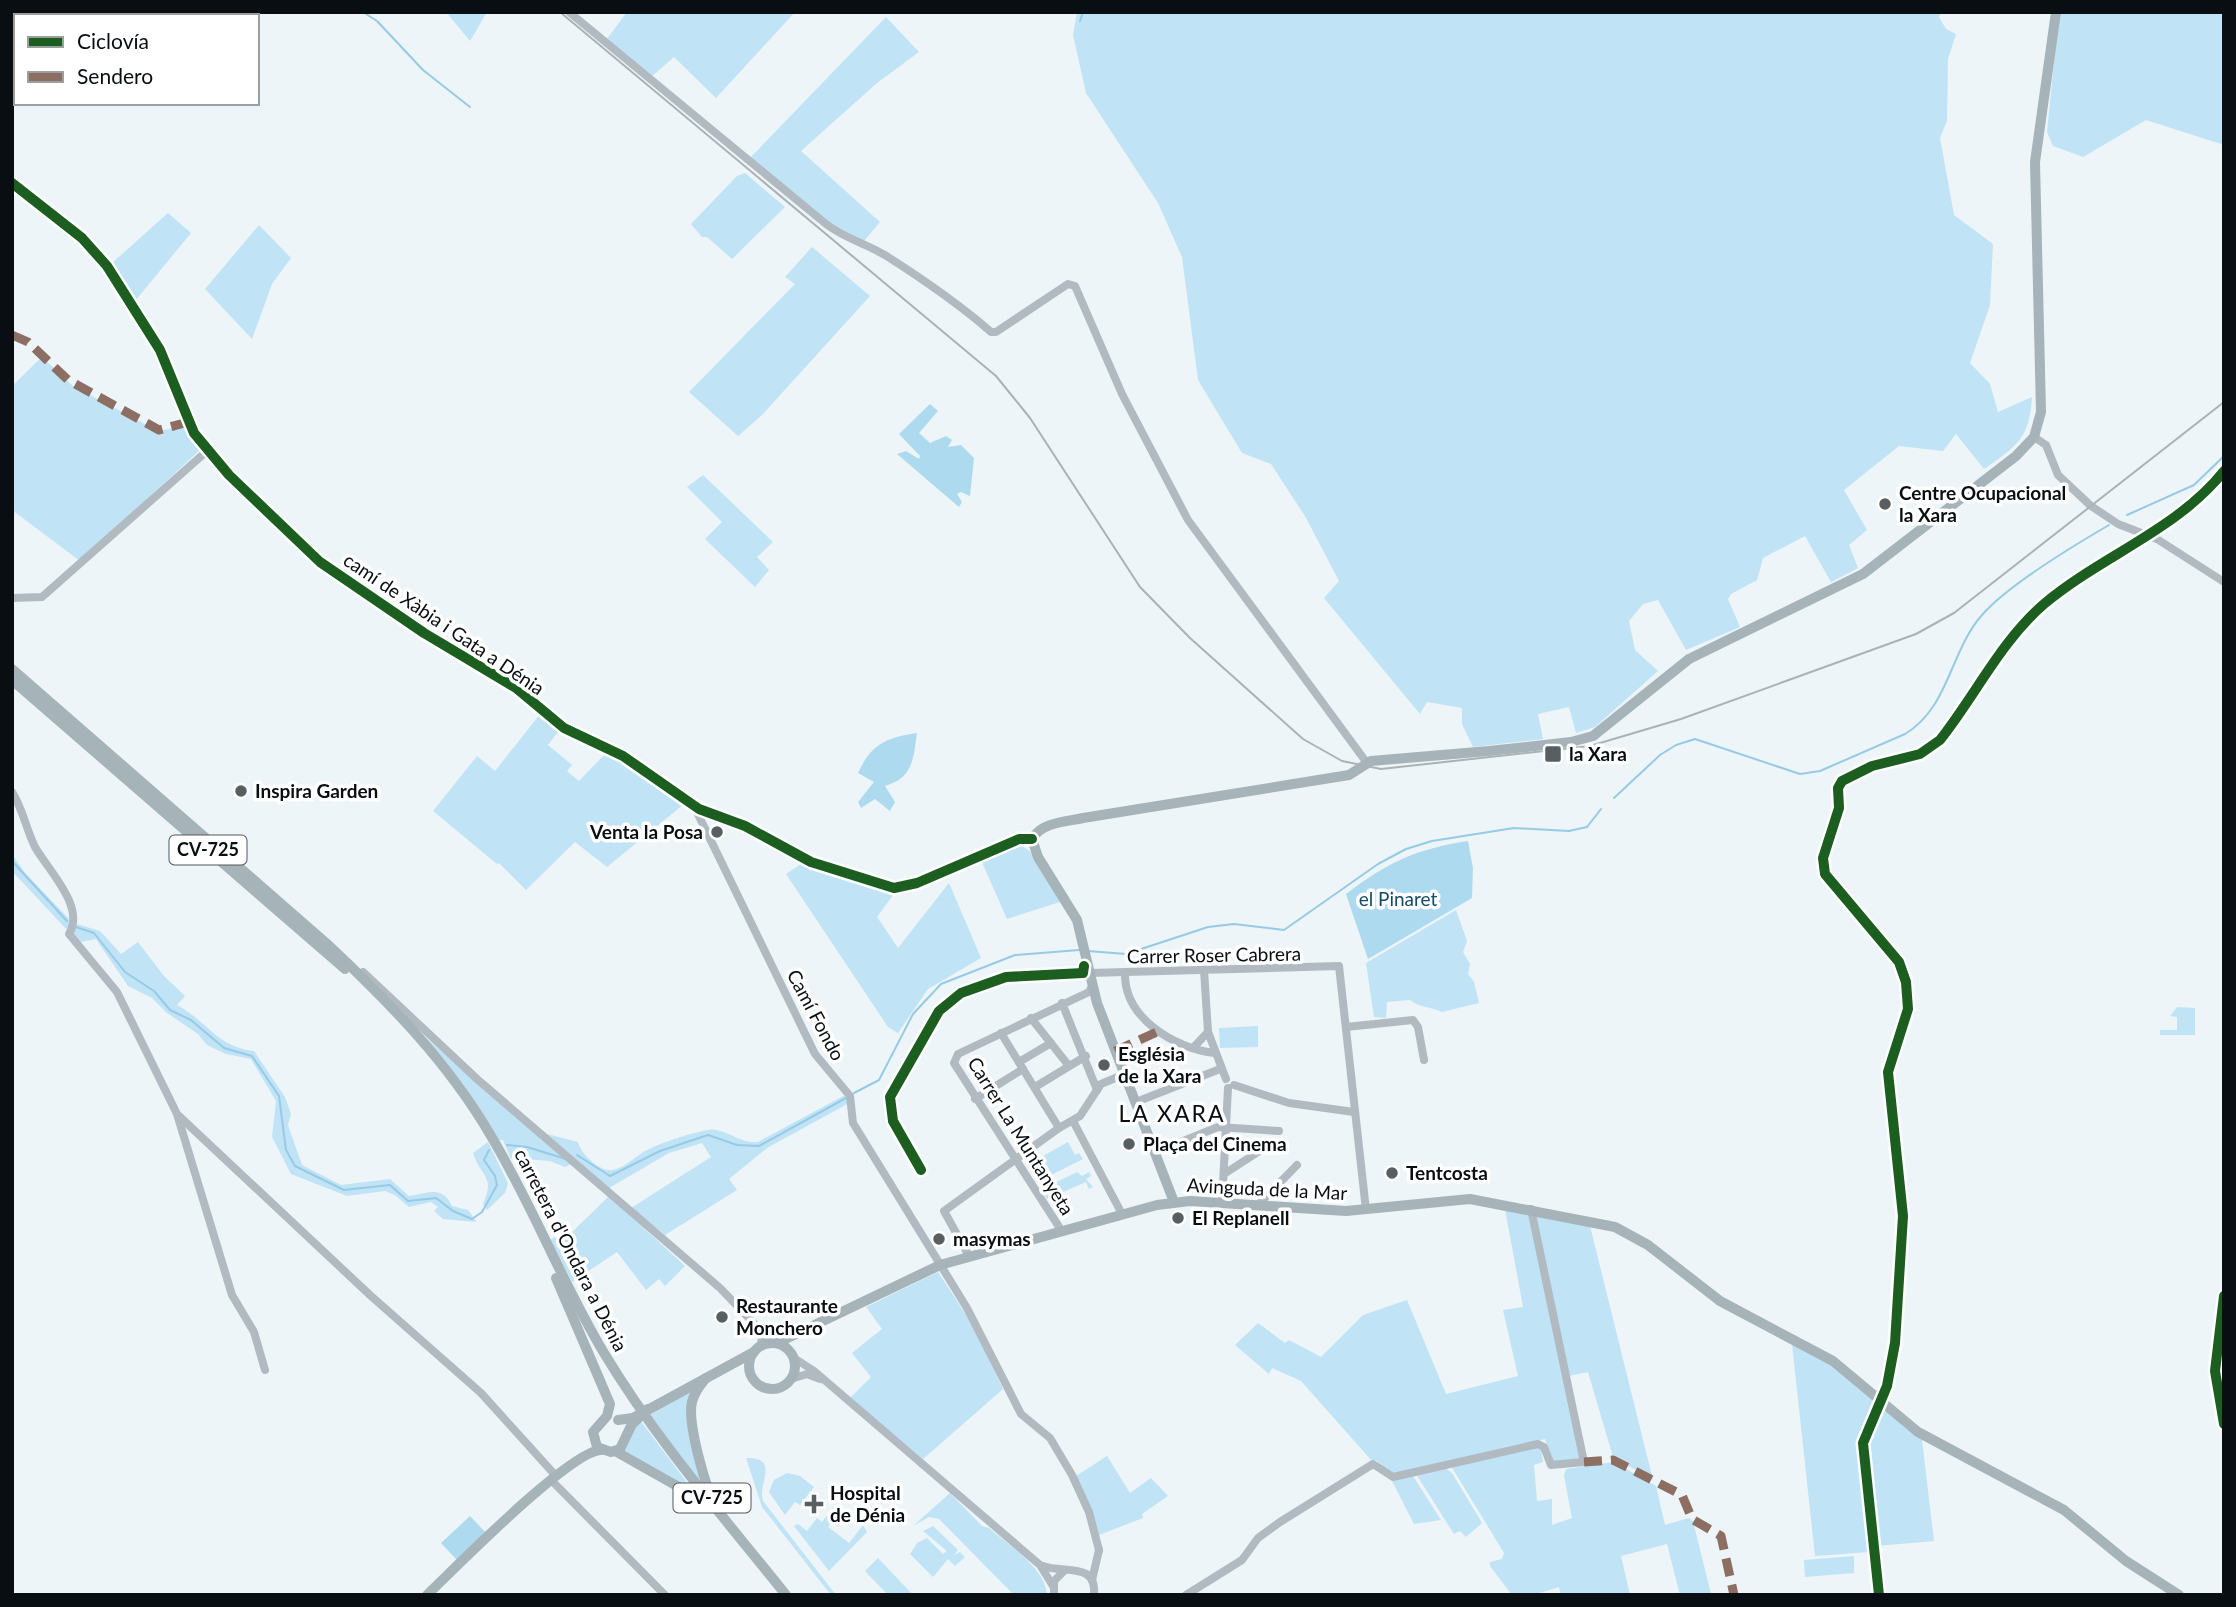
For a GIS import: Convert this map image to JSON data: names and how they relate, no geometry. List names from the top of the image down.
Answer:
{
  "streets": {
    "main road": ["CV-725", "Avinguda de la Mar", "carretera d'Ondara a Dénia"],
    "street": [
      "camí de Xàbia i Gata a Dénia",
      "Carrer Roser Cabrera",
      "Camí Fondo",
      "Carrer La Muntanyeta"
    ]
  },
  "crossings": [
    ["camí de Xàbia i Gata a Dénia", "Camí Fondo"],
    ["CV-725", "carretera d'Ondara a Dénia"],
    ["Camí Fondo", "Avinguda de la Mar"],
    ["Carrer La Muntanyeta", "Avinguda de la Mar"]
  ],
  "districts": ["LA XARA"],
  "parks": ["el Pinaret"],
  "places": {
    "other": [
      "Centre Ocupacional la Xara",
      "Inspira Garden",
      "Venta la Posa",
      "Església de la Xara",
      "Plaça del Cinema",
      "Tentcosta",
      "El Replanell",
      "masymas",
      "Restaurante Monchero"
    ],
    "transit": ["la Xara"],
    "health": ["Hospital de Dénia"]
  },
  "legend": ["Ciclovía", "Sendero"]
}
